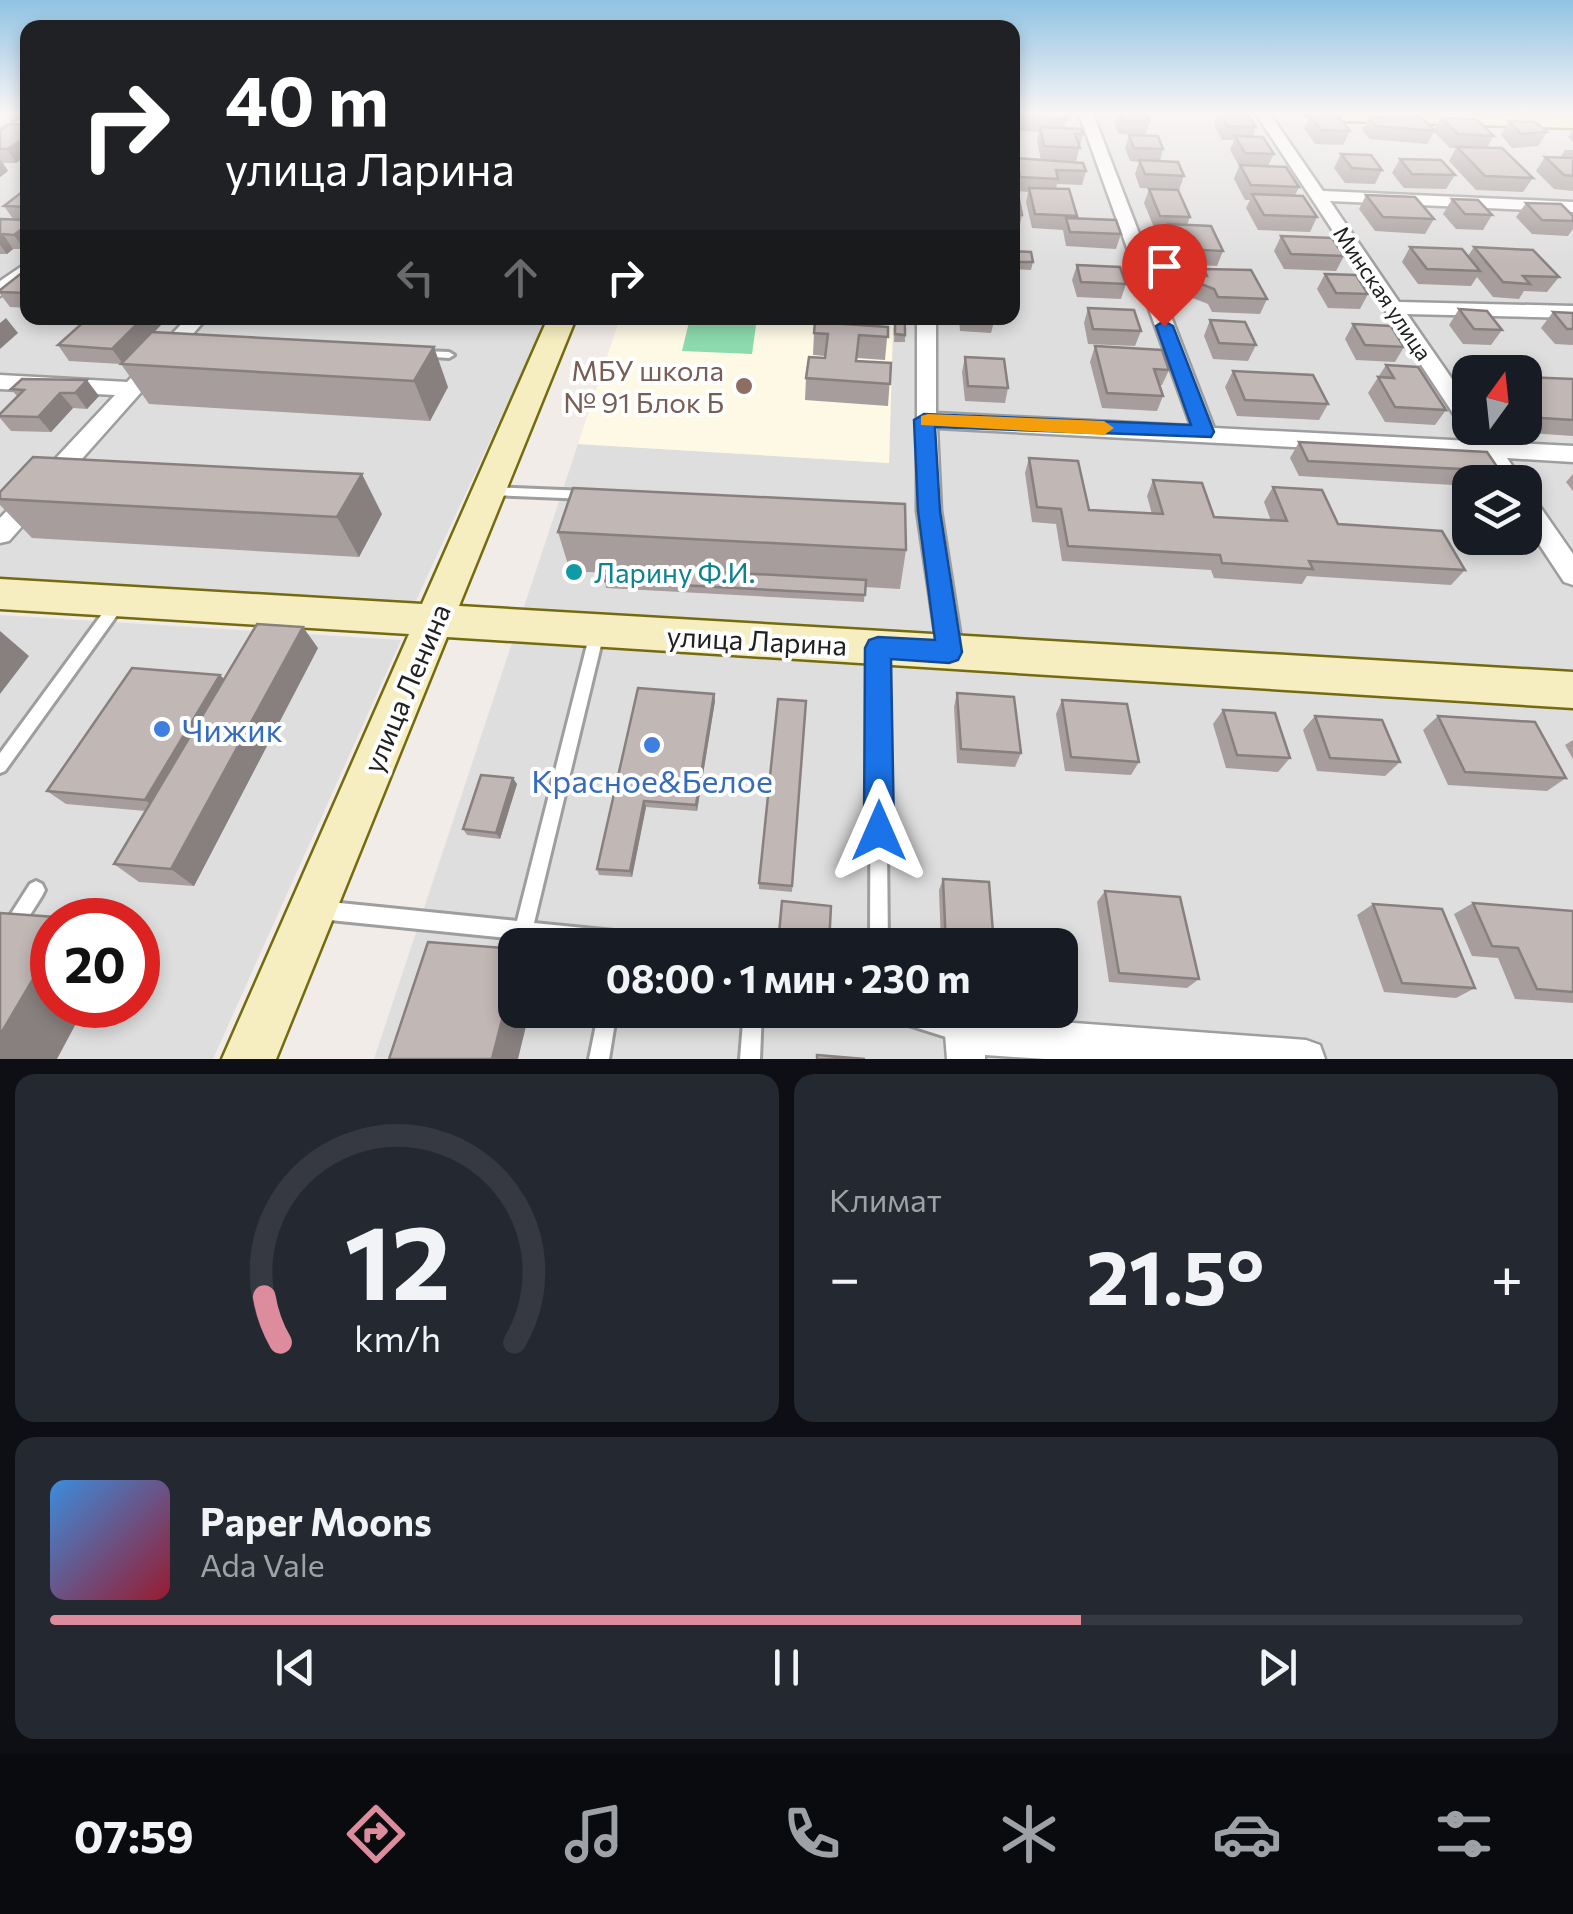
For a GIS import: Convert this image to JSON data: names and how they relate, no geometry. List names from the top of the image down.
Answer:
{
  "streets": {
    "street": ["Минская улица", "улица Ларина", "улица Ленина"]
  },
  "crossings": [
    ["улица Ларина", "улица Ленина"]
  ],
  "places": [
    "МБУ школа № 91 Блок Б",
    "Ларину Ф.И.",
    "Чижик",
    "Красное&Белое"
  ],
  "north": "top",
  "page": {
    "turn": ["40 m", "улица Ларина"],
    "limit": "20",
    "trip": "08:00 · 1 мин · 230 m",
    "tile": "Климат",
    "heat": ["−", "21.5°", "+"],
    "song": ["Paper Moons", "Ada Vale"],
    "tabs": "07:59",
    "gauge": ["12", "km/h"]
  }
}
